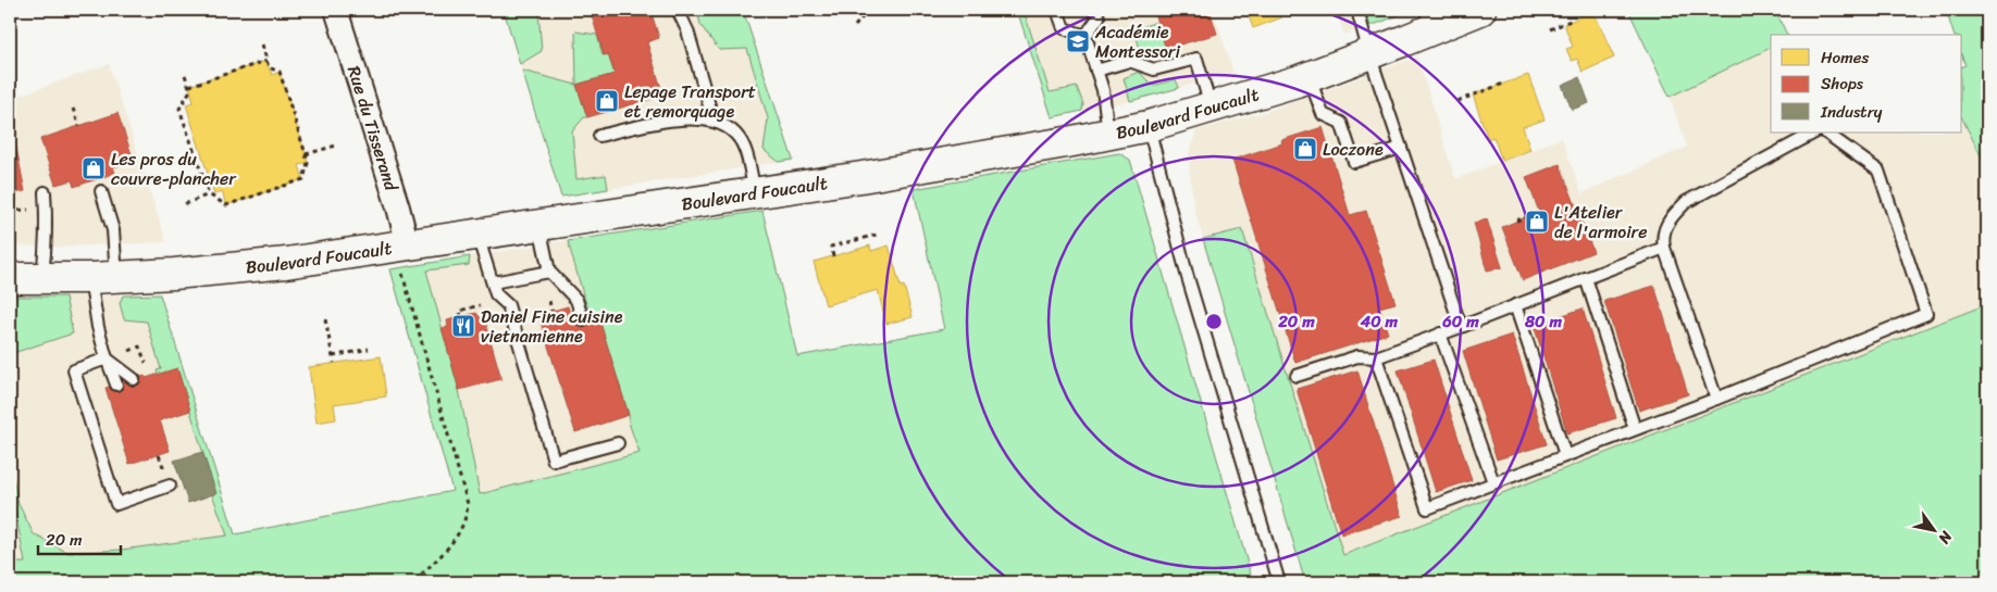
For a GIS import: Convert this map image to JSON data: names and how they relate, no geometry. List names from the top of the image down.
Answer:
{
  "streets": {
    "street": ["Boulevard Foucault", "Rue du Tisserand"]
  },
  "crossings": [
    ["Boulevard Foucault", "Rue du Tisserand"]
  ],
  "places": {
    "school or university": ["Académie Montessori"],
    "shop": [
      "Lepage Transport et remorquage",
      "Loczone",
      "Les pros du couvre-plancher",
      "L'Atelier de l'armoire"
    ],
    "restaurant": ["Daniel Fine cuisine vietnamienne"]
  },
  "legend": ["Homes", "Shops", "Industry"],
  "scale_bar": "20 m",
  "north": "bottom right",
  "rings": [
    "20 m",
    "40 m",
    "60 m",
    "80 m"
  ]
}
